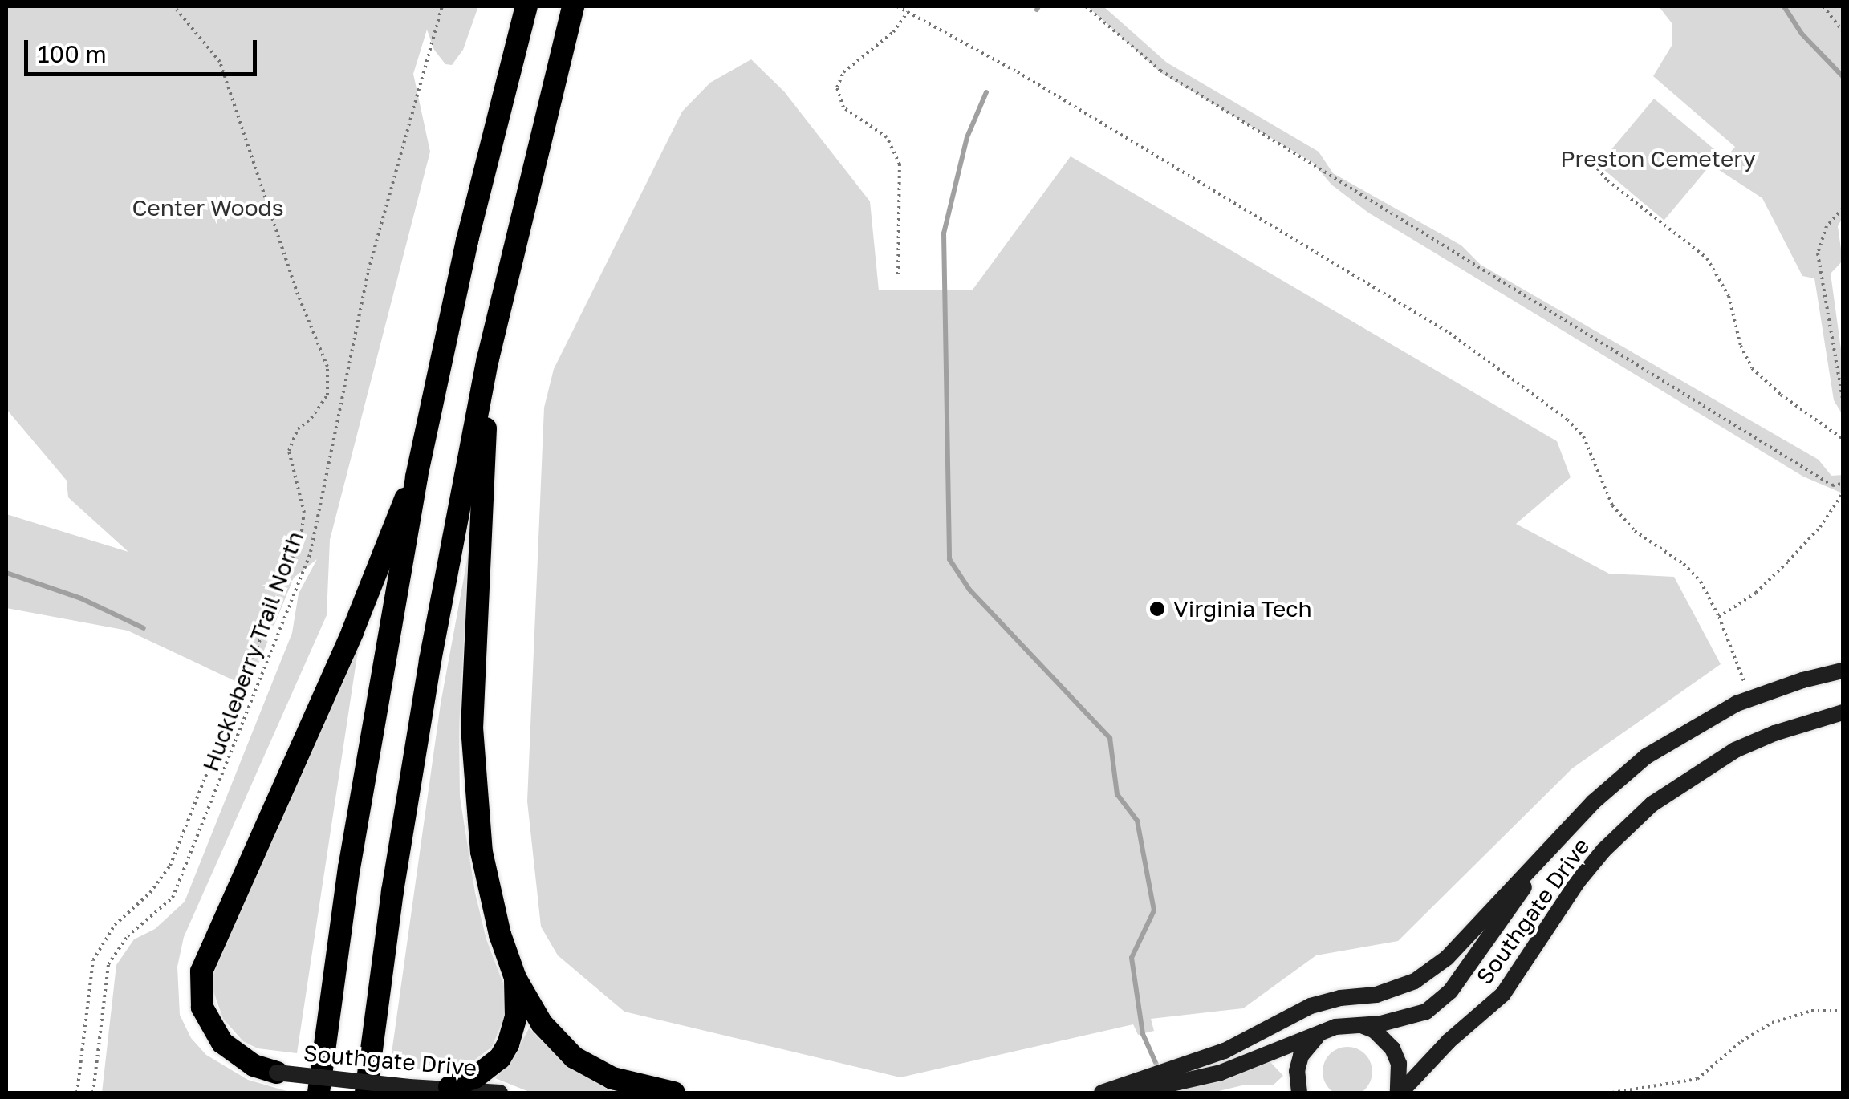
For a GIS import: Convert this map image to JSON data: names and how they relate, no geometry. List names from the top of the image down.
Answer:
{
  "streets": {
    "main road": ["Southgate Drive"],
    "path": ["Huckleberry Trail North"]
  },
  "parks": ["Preston Cemetery", "Center Woods"],
  "places": ["Virginia Tech"],
  "scale_bar": "100 m"
}
